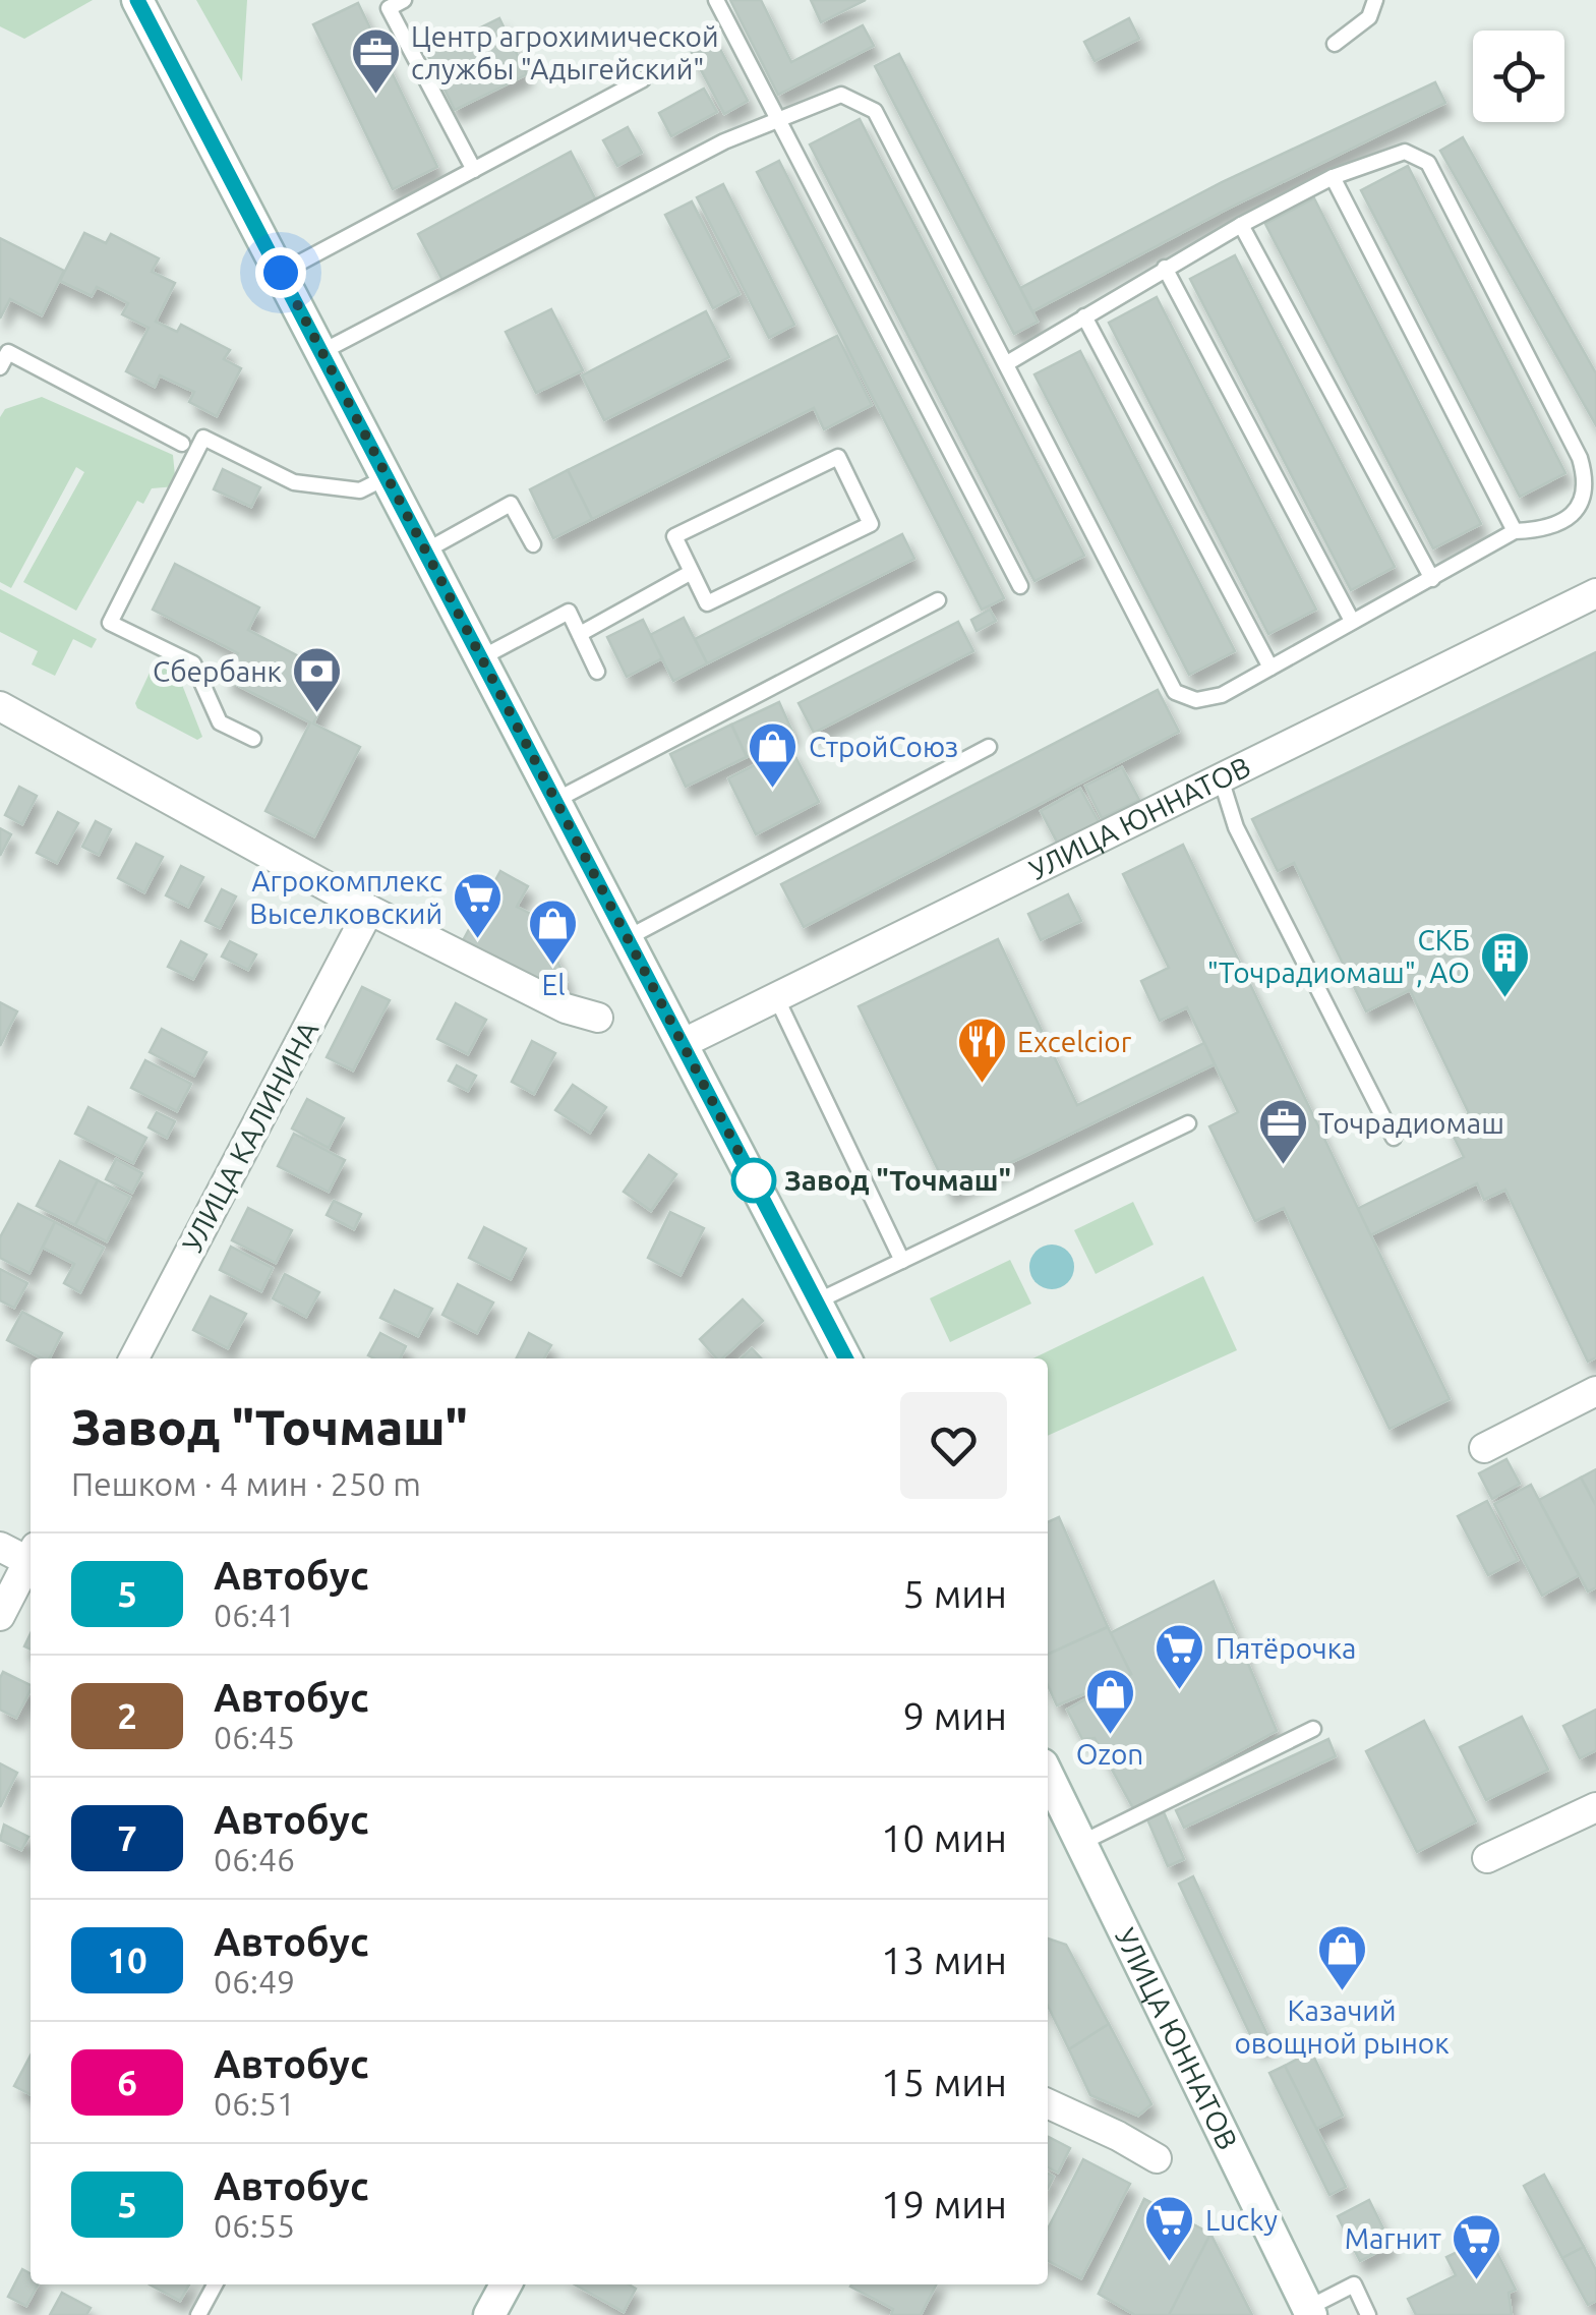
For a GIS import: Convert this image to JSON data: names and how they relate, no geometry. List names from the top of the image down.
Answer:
{
  "streets": {
    "main road": ["УЛИЦА ЮННАТОВ"],
    "street": ["УЛИЦА КАЛИНИНА"]
  },
  "places": {
    "office": ["Центр агрохимической службы \"Адыгейский\"", "Точрадиомаш"],
    "bank": ["Сбербанк"],
    "shop": [
      "СтройСоюз",
      "El",
      "Ozon",
      "Казачий овощной рынок"
    ],
    "supermarket": [
      "Агрокомплекс Выселковский",
      "Пятёрочка",
      "Lucky",
      "Магнит"
    ],
    "building": ["СКБ \"Точрадиомаш\", АО"],
    "restaurant": ["Excelcior"],
    "other": ["Завод \"Точмаш\""]
  },
  "lines": ["bus line 5"],
  "page": {
    "heading": ["Завод \"Точмаш\"", "Пешком · 4 мин · 250 m"],
    "list": [
      {
        "mark": "5",
        "name": "Автобус",
        "note": "06:41",
        "value": "5 мин"
      },
      {
        "mark": "2",
        "name": "Автобус",
        "note": "06:45",
        "value": "9 мин"
      },
      {
        "mark": "7",
        "name": "Автобус",
        "note": "06:46",
        "value": "10 мин"
      },
      {
        "mark": "10",
        "name": "Автобус",
        "note": "06:49",
        "value": "13 мин"
      },
      {
        "mark": "6",
        "name": "Автобус",
        "note": "06:51",
        "value": "15 мин"
      },
      {
        "mark": "5",
        "name": "Автобус",
        "note": "06:55",
        "value": "19 мин"
      }
    ]
  }
}
